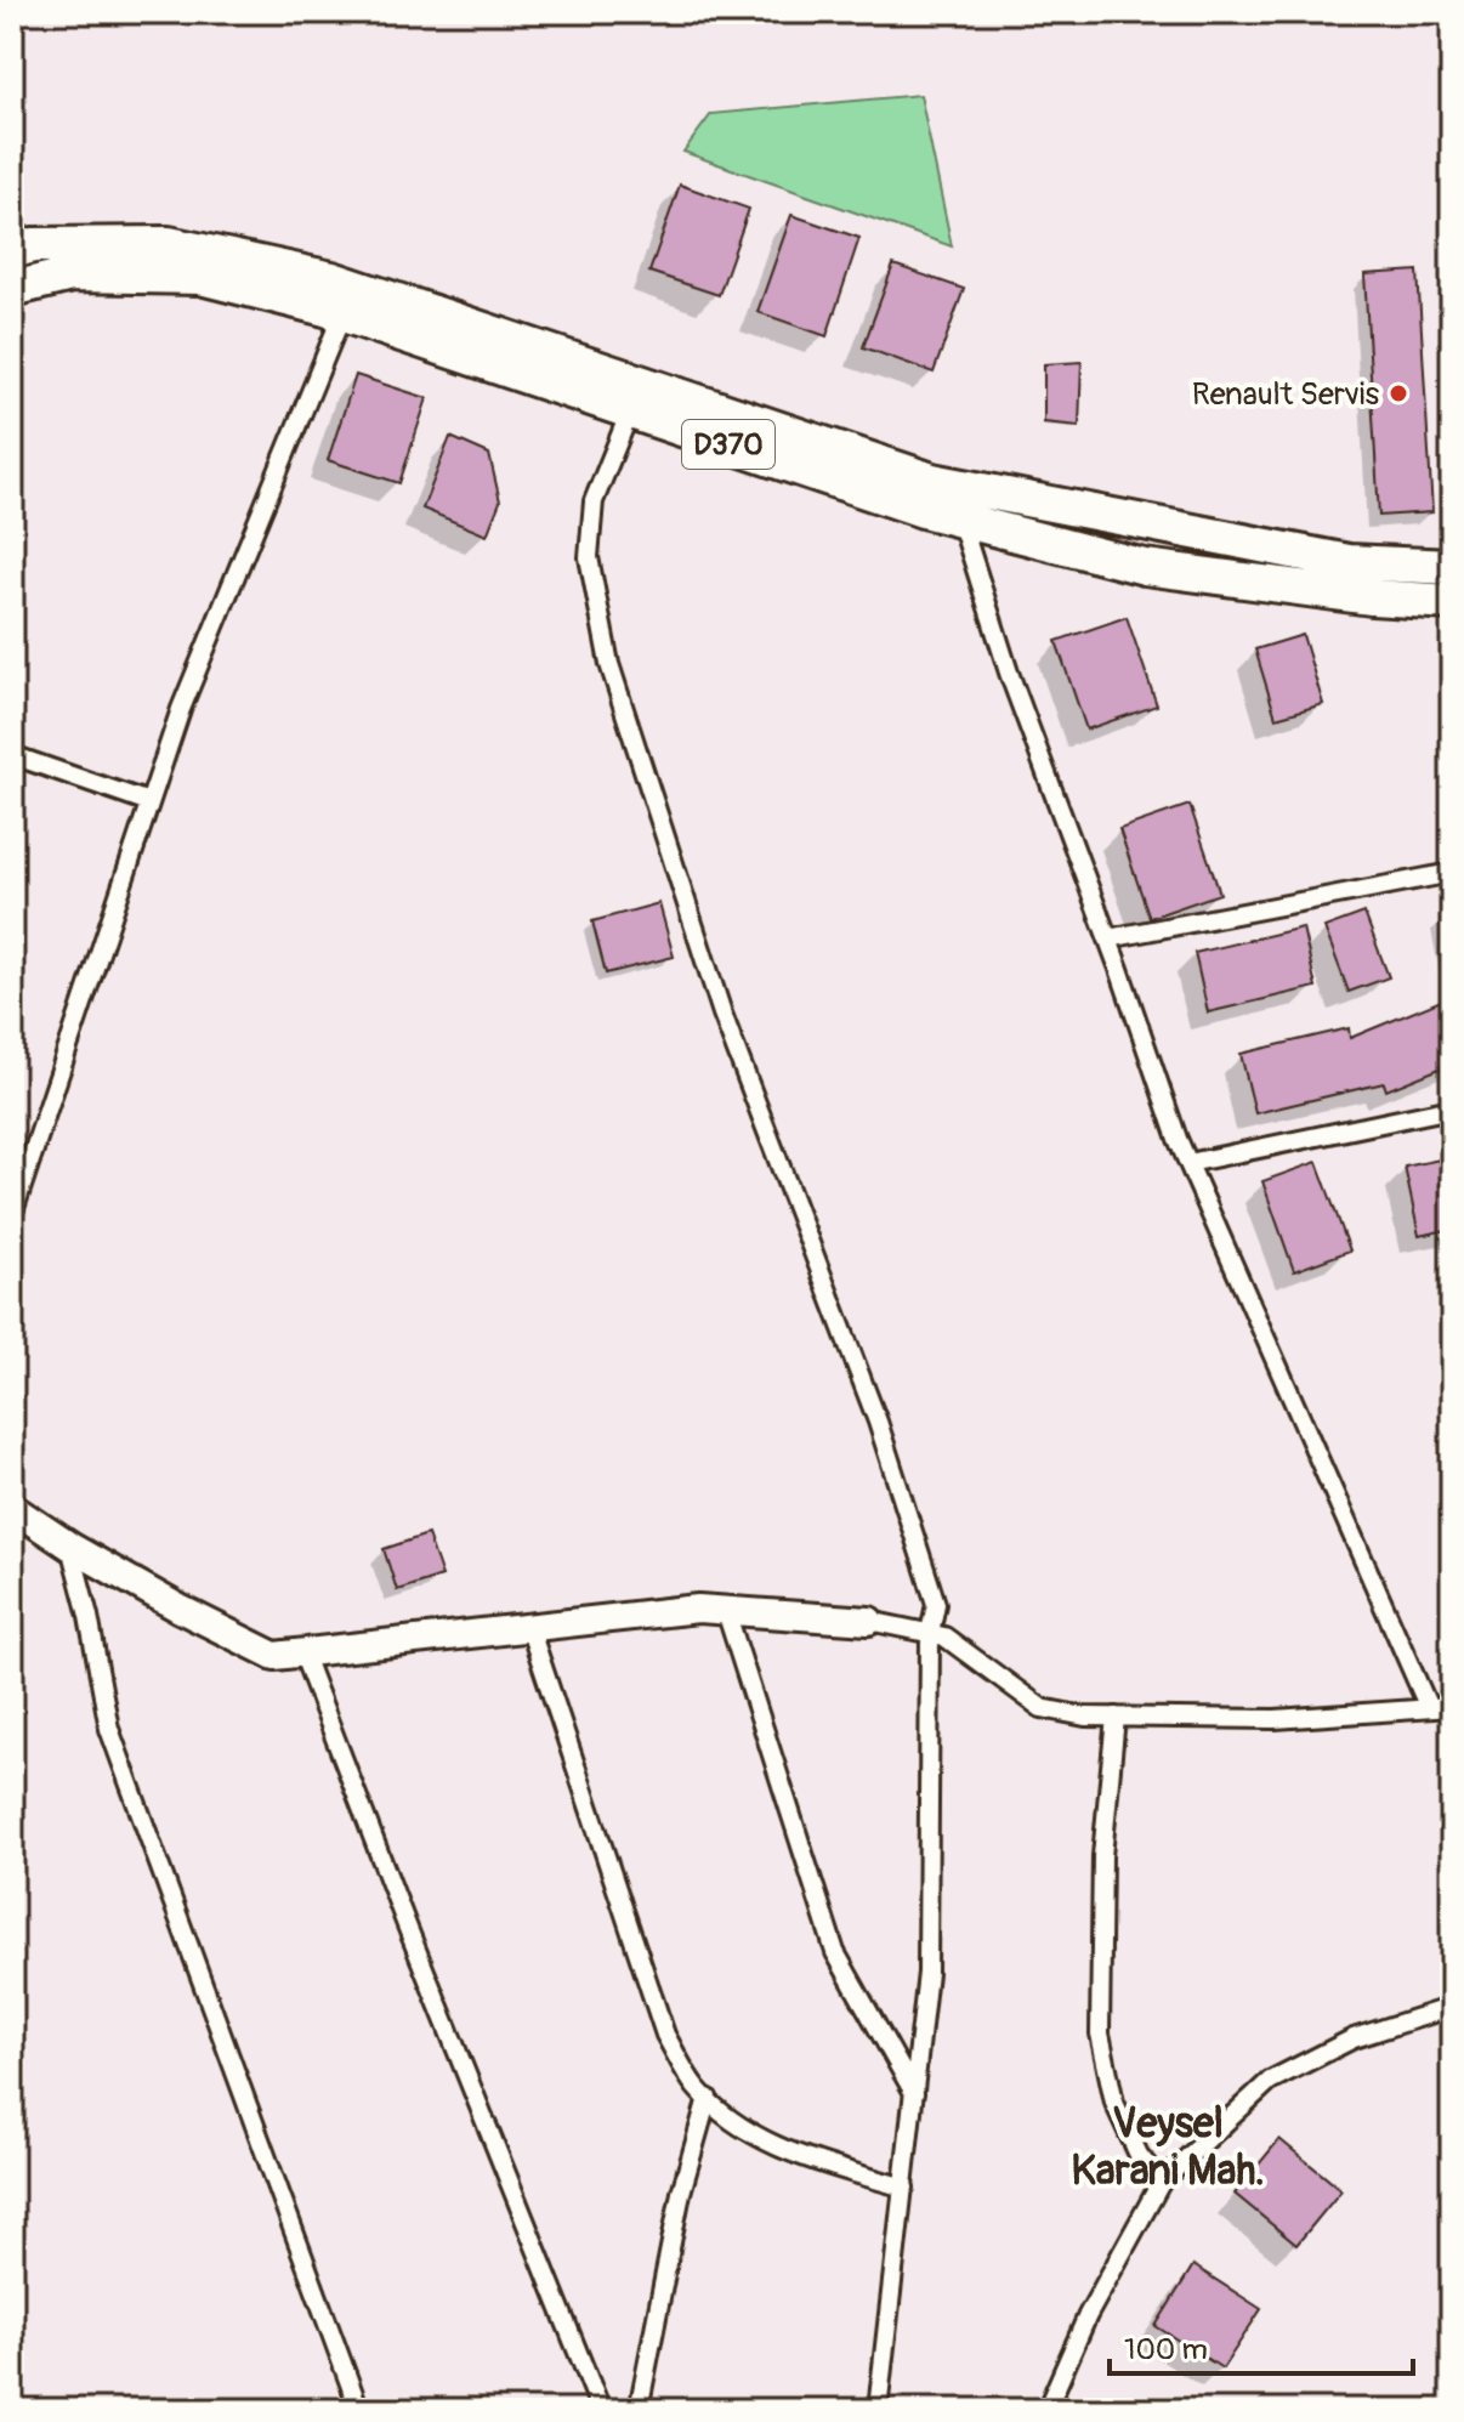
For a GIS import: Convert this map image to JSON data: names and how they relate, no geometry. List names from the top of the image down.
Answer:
{
  "streets": {
    "highway": ["D370"]
  },
  "districts": ["Veysel Karani Mah."],
  "places": ["Renault Servis"],
  "scale_bar": "100 m"
}
